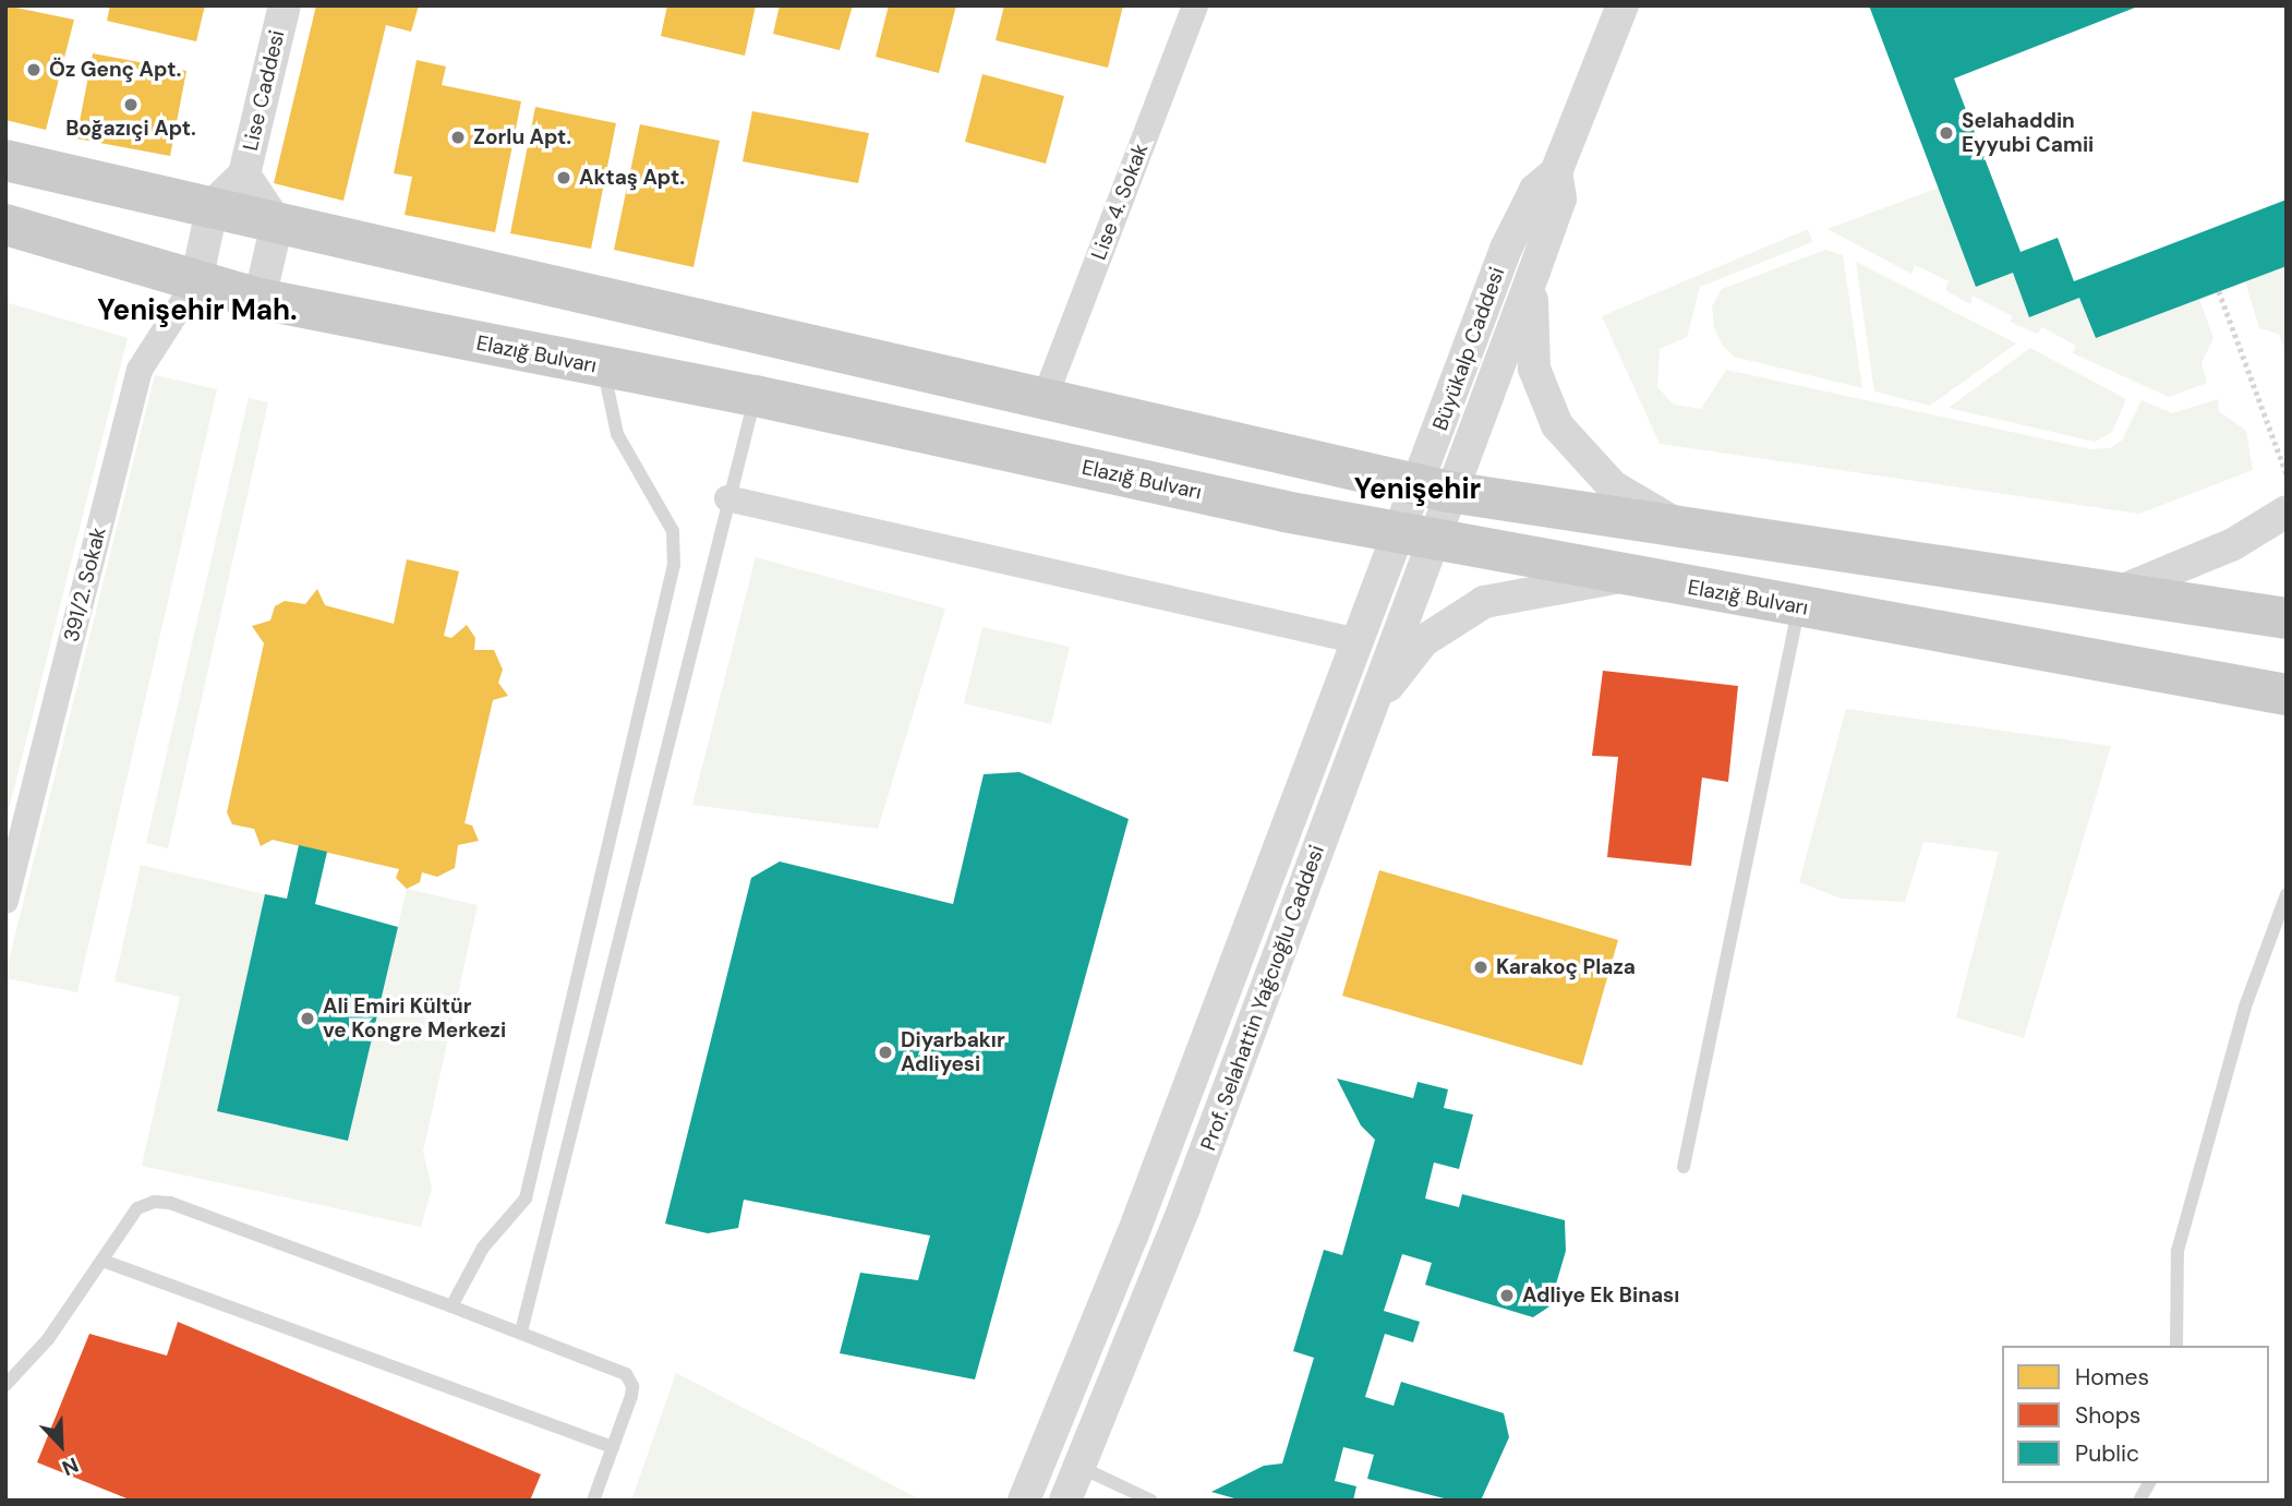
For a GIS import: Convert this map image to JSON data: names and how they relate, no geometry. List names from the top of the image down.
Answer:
{
  "streets": {
    "main road": ["Elazığ Bulvarı"],
    "street": [
      "Lise Caddesi",
      "Lise 4. Sokak",
      "Büyükalp Caddesi",
      "391/2. Sokak",
      "Prof. Selahattin Yağcıoğlu Caddesi"
    ]
  },
  "crossings": [
    ["Büyükalp Caddesi", "Elazığ Bulvarı"],
    ["Büyükalp Caddesi", "Prof. Selahattin Yağcıoğlu Caddesi"],
    ["Elazığ Bulvarı", "391/2. Sokak"],
    ["Elazığ Bulvarı", "Prof. Selahattin Yağcıoğlu Caddesi"]
  ],
  "districts": ["Yenişehir Mah.", "Yenişehir"],
  "places": [
    "Öz Genç Apt.",
    "Boğazıçi Apt.",
    "Selahaddin Eyyubi Camii",
    "Zorlu Apt.",
    "Aktaş Apt.",
    "Karakoç Plaza",
    "Ali Emiri Kültür ve Kongre Merkezi",
    "Diyarbakır Adliyesi",
    "Adliye Ek Binası"
  ],
  "legend": ["Homes", "Shops", "Public"],
  "north": "bottom right"
}
